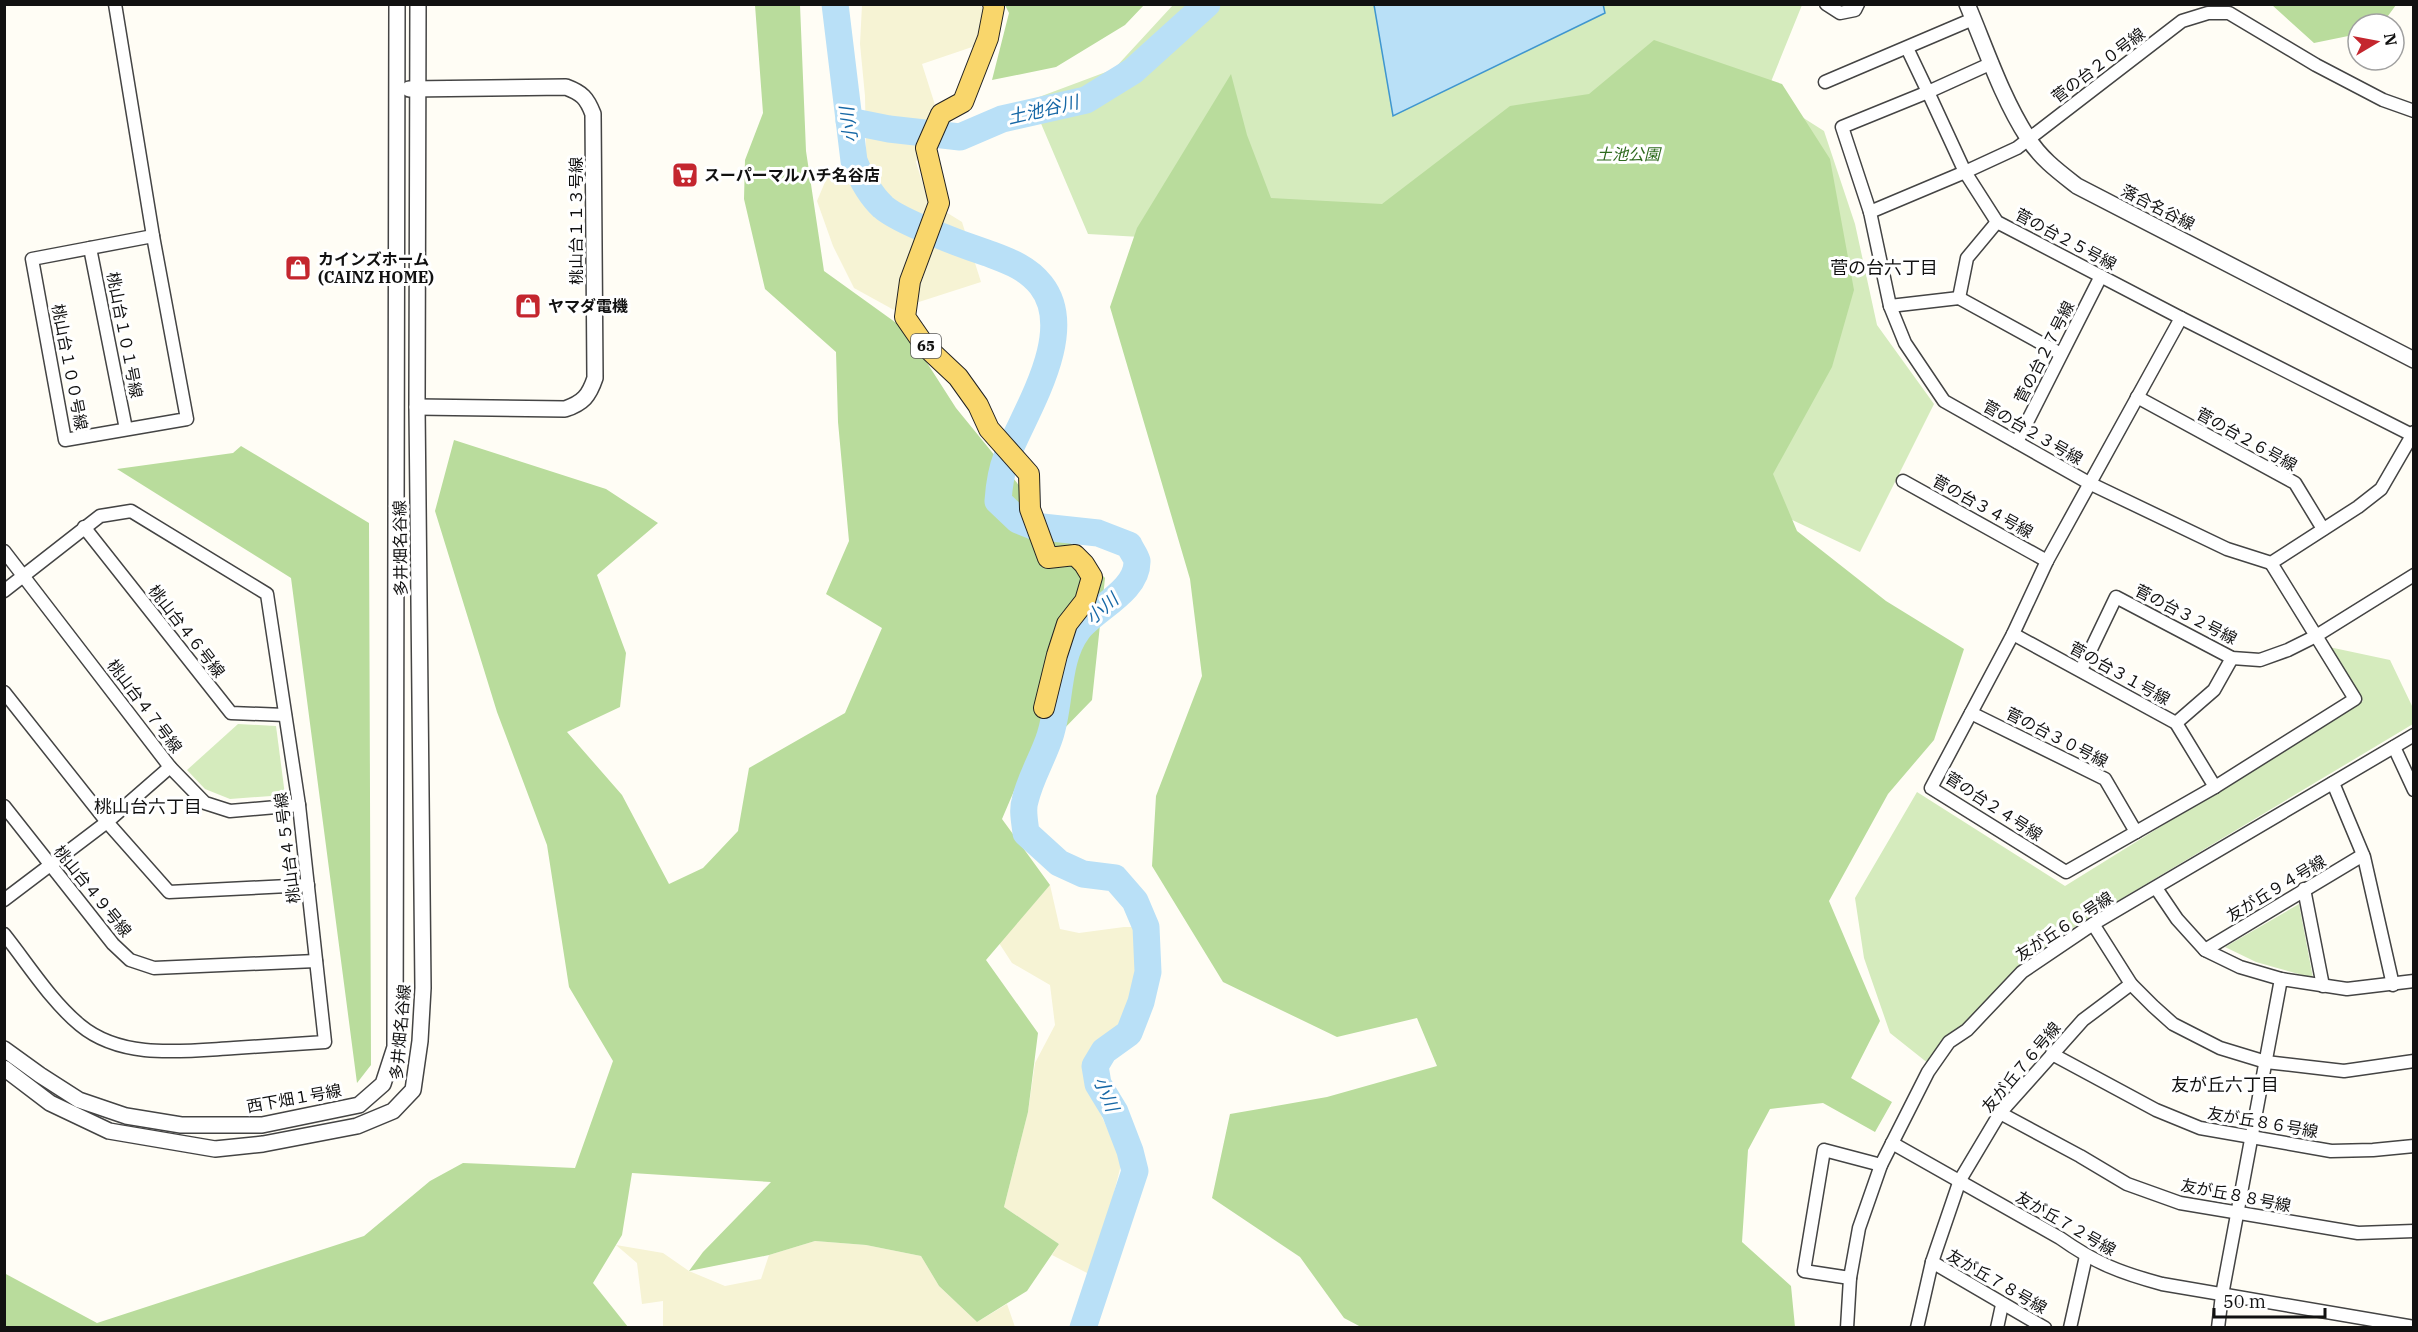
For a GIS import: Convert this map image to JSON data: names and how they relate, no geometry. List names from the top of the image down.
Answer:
{
  "streets": {
    "main road": ["65"],
    "street": [
      "菅の台２０号線",
      "落合名谷線",
      "桃山台１１３号線",
      "菅の台２５号線",
      "桃山台１０１号線",
      "菅の台２７号線",
      "桃山台１００号線",
      "菅の台２３号線",
      "菅の台２６号線",
      "菅の台３４号線",
      "多井畑名谷線",
      "菅の台３２号線",
      "桃山台４６号線",
      "菅の台３１号線",
      "桃山台４７号線",
      "菅の台３０号線",
      "菅の台２４号線",
      "桃山台４５号線",
      "友が丘９４号線",
      "桃山台４９号線",
      "友が丘６６号線",
      "友が丘７６号線",
      "西下畑１号線",
      "友が丘８６号線",
      "友が丘８８号線",
      "友が丘７２号線",
      "友が丘７８号線"
    ]
  },
  "crossings": [
    ["菅の台２０号線", "落合名谷線"],
    ["桃山台１１３号線", "多井畑名谷線"],
    ["菅の台２５号線", "菅の台２７号線"],
    ["菅の台２５号線", "菅の台２４号線"],
    ["桃山台１０１号線", "桃山台１００号線"],
    ["菅の台２７号線", "菅の台２３号線"],
    ["菅の台２３号線", "菅の台２４号線"],
    ["菅の台２６号線", "菅の台２４号線"],
    ["菅の台３４号線", "菅の台２４号線"],
    ["多井畑名谷線", "西下畑１号線"],
    ["菅の台３２号線", "菅の台３１号線"],
    ["菅の台３２号線", "菅の台２４号線"],
    ["桃山台４６号線", "桃山台４５号線"],
    ["菅の台３１号線", "菅の台２４号線"],
    ["桃山台４７号線", "桃山台４５号線"],
    ["菅の台３０号線", "菅の台２４号線"],
    ["桃山台４５号線", "桃山台４９号線"],
    ["友が丘６６号線", "友が丘７２号線"],
    ["友が丘７６号線", "友が丘８６号線"],
    ["友が丘７６号線", "友が丘８８号線"],
    ["友が丘７６号線", "友が丘７２号線"],
    ["友が丘７６号線", "友が丘７８号線"]
  ],
  "districts": ["菅の台六丁目", "桃山台六丁目", "友が丘六丁目"],
  "water": ["土池谷川", "小川"],
  "parks": ["土池公園"],
  "places": {
    "supermarket": ["スーパーマルハチ名谷店"],
    "shop": ["カインズホーム (CAINZ HOME)", "ヤマダ電機"]
  },
  "scale_bar": "50 m",
  "north": "right"
}
